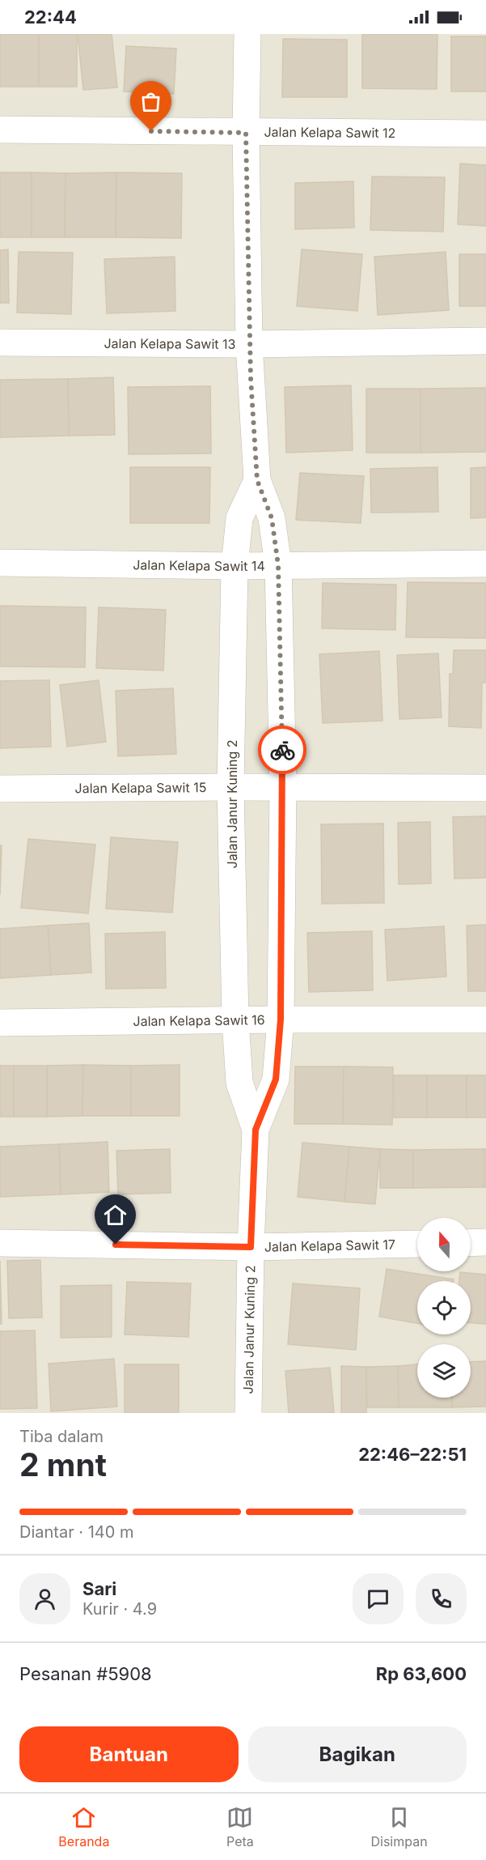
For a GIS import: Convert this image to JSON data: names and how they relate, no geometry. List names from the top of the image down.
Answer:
{
  "streets": {
    "street": [
      "Jalan Kelapa Sawit 12",
      "Jalan Kelapa Sawit 13",
      "Jalan Kelapa Sawit 14",
      "Jalan Kelapa Sawit 15",
      "Jalan Janur Kuning 2",
      "Jalan Kelapa Sawit 16",
      "Jalan Kelapa Sawit 17"
    ]
  },
  "crossings": [
    ["Jalan Kelapa Sawit 12", "Jalan Janur Kuning 2"],
    ["Jalan Kelapa Sawit 13", "Jalan Janur Kuning 2"],
    ["Jalan Kelapa Sawit 14", "Jalan Janur Kuning 2"],
    ["Jalan Kelapa Sawit 15", "Jalan Janur Kuning 2"],
    ["Jalan Janur Kuning 2", "Jalan Kelapa Sawit 16"],
    ["Jalan Janur Kuning 2", "Jalan Kelapa Sawit 17"]
  ],
  "north": "top",
  "page": {
    "status": "22:44",
    "heading": ["2 mnt", "Tiba dalam", "22:46–22:51"],
    "panel": [
      "Sari",
      "Kurir · 4.9",
      "Pesanan #5908",
      "Rp 63,600"
    ],
    "bar": "Diantar · 140 m",
    "buttons": ["Bantuan", "Bagikan"],
    "tabs": ["Beranda", "Peta", "Disimpan"]
  }
}
